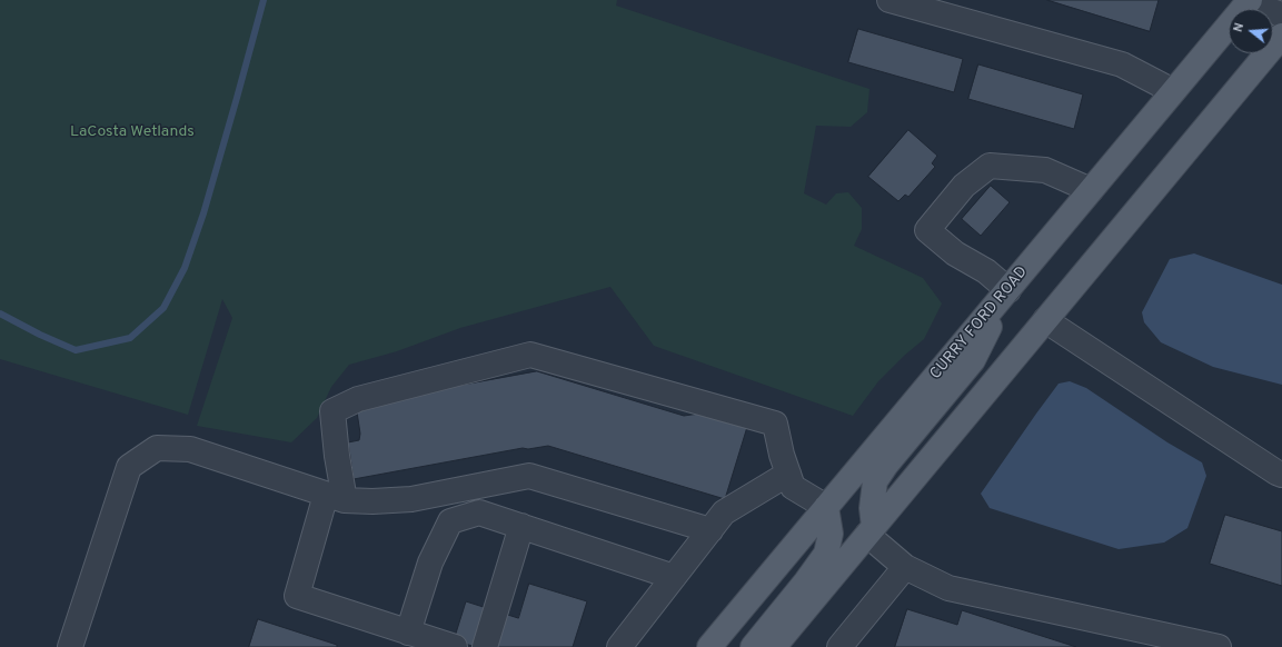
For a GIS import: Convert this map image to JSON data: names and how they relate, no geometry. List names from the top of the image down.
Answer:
{
  "streets": {
    "main road": ["CURRY FORD ROAD"]
  },
  "parks": ["LaCosta Wetlands"],
  "north": "left"
}
